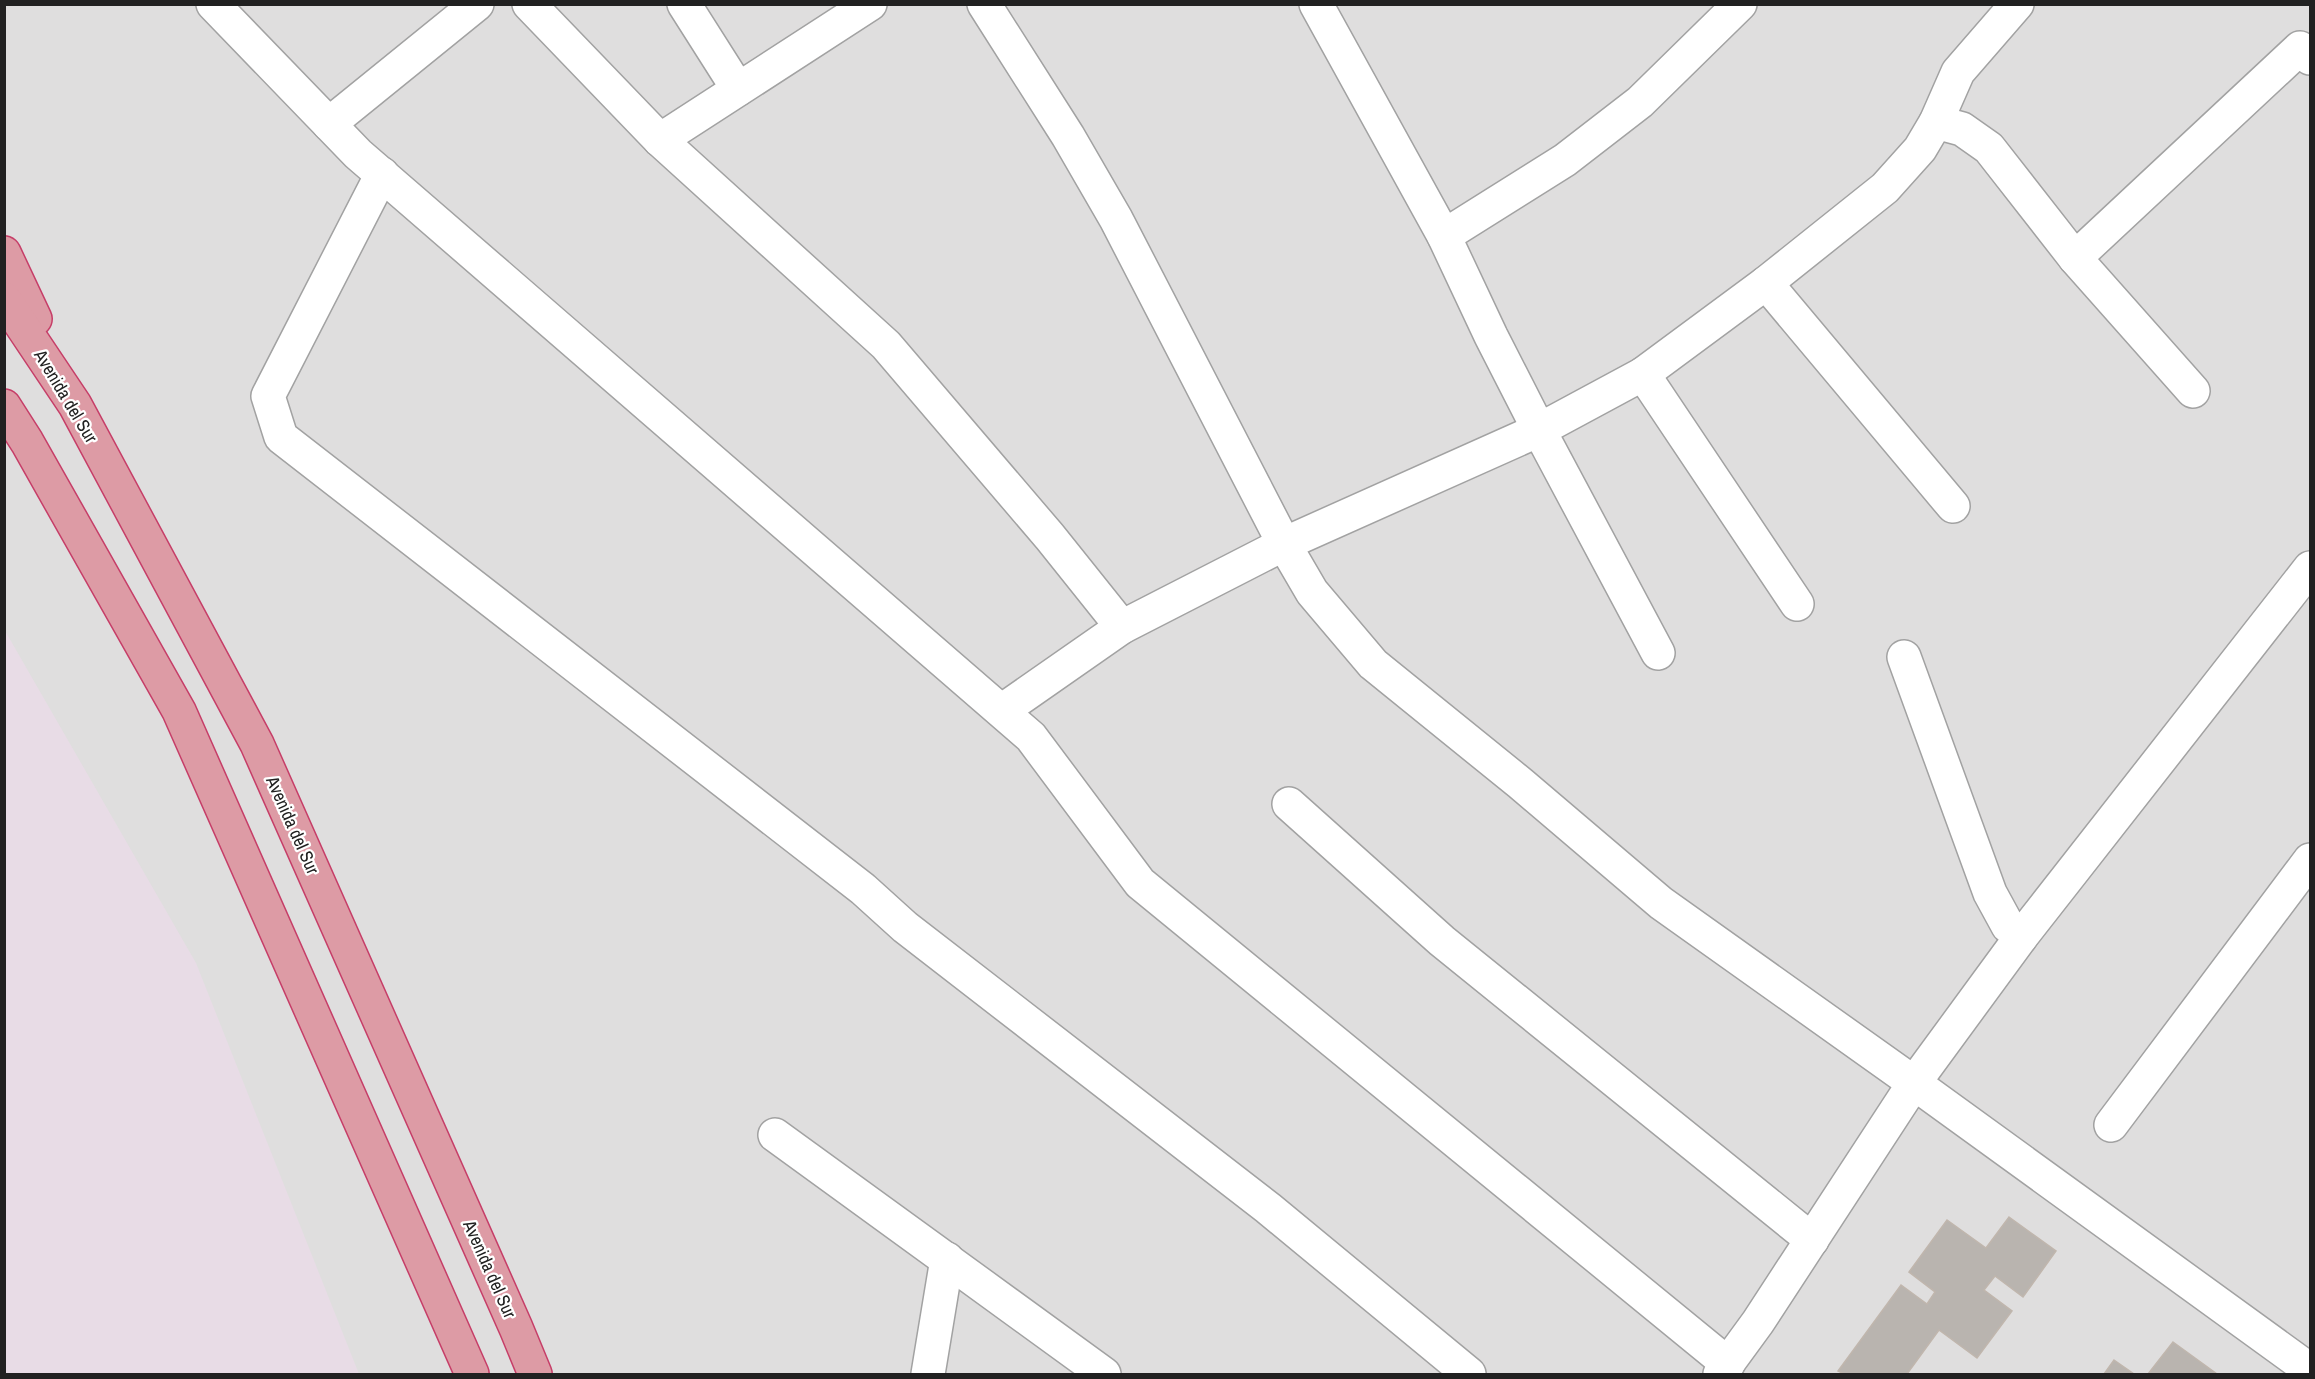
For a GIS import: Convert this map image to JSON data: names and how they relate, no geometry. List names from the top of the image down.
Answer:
{
  "streets": {
    "highway": ["Avenida del Sur"]
  }
}
